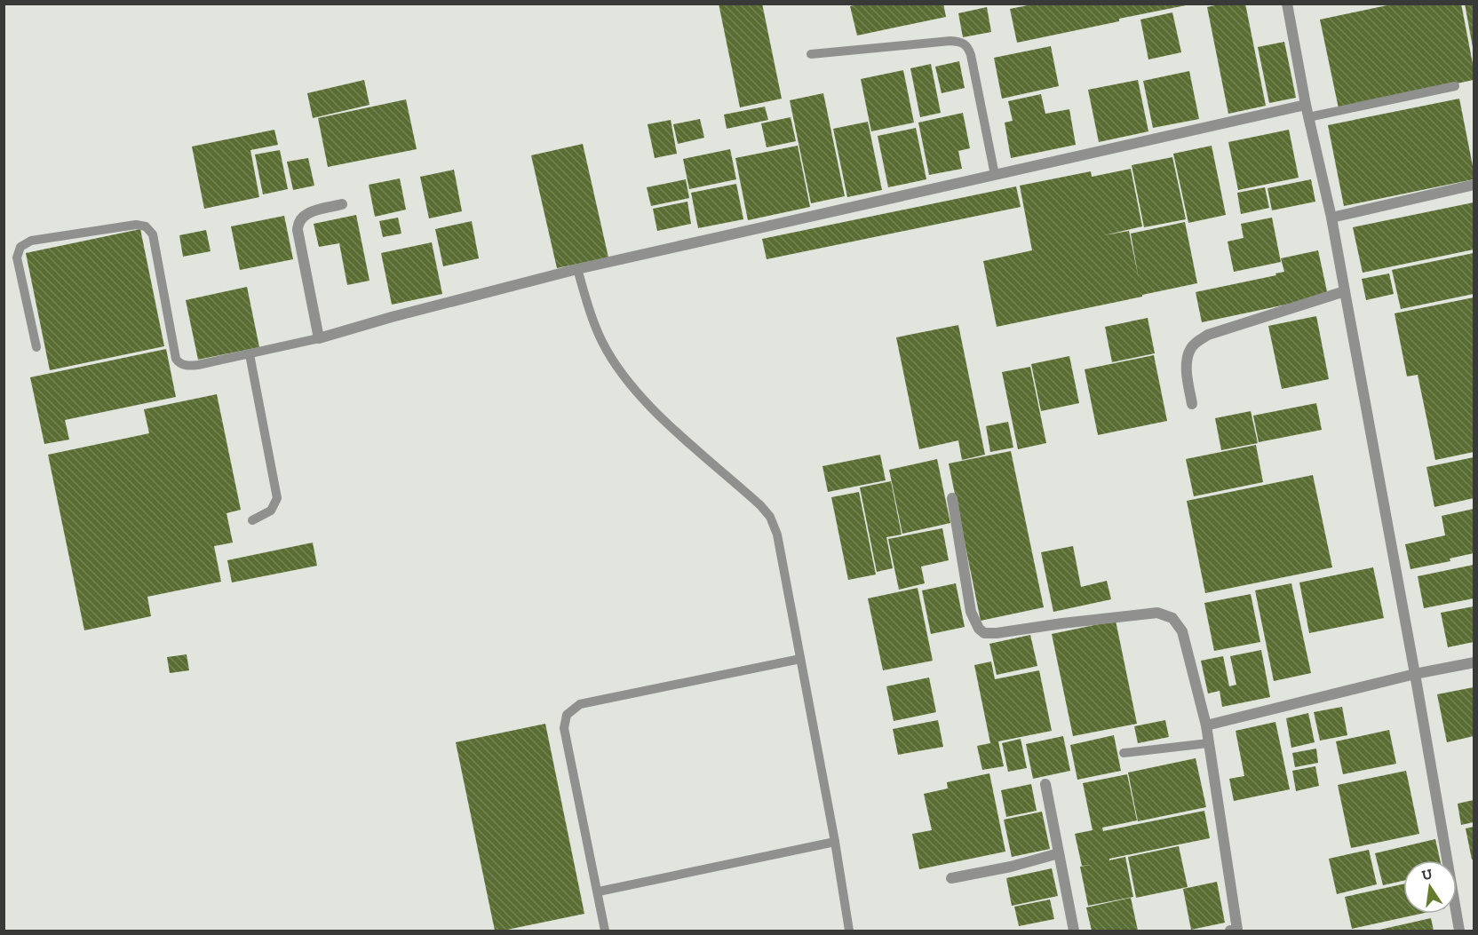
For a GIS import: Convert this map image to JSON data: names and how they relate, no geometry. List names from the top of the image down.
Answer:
{
  "north": "top"
}
